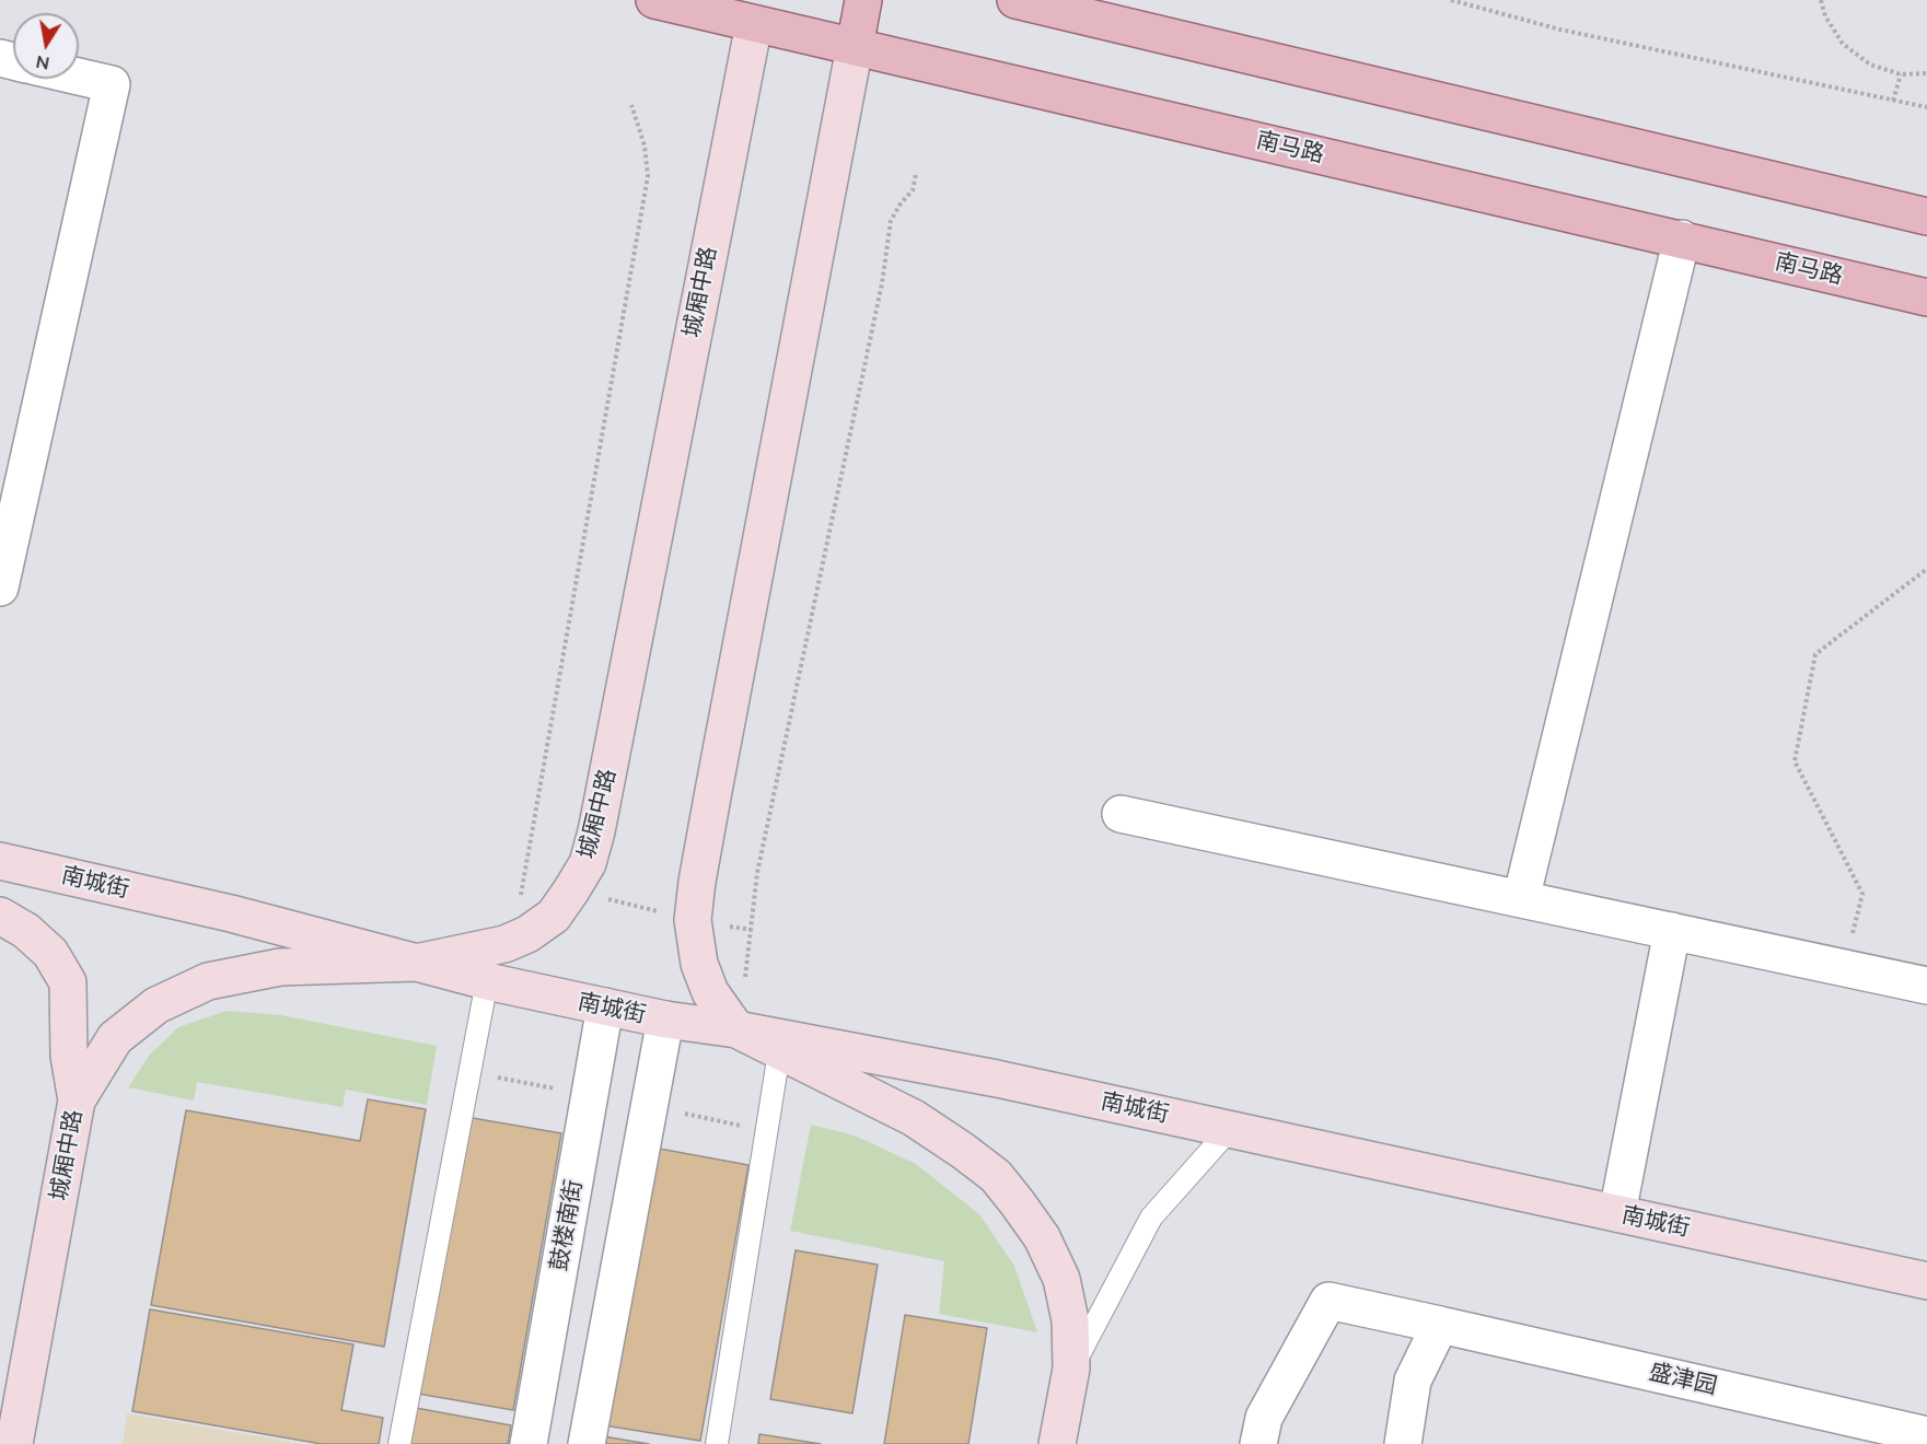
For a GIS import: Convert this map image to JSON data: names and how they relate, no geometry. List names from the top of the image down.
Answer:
{
  "streets": {
    "main road": ["南马路", "城厢中路", "南城街"],
    "street": ["鼓楼南街", "盛津园"]
  },
  "crossings": [
    ["南马路", "城厢中路"],
    ["城厢中路", "南城街"],
    ["南城街", "鼓楼南街"]
  ],
  "north": "bottom"
}
